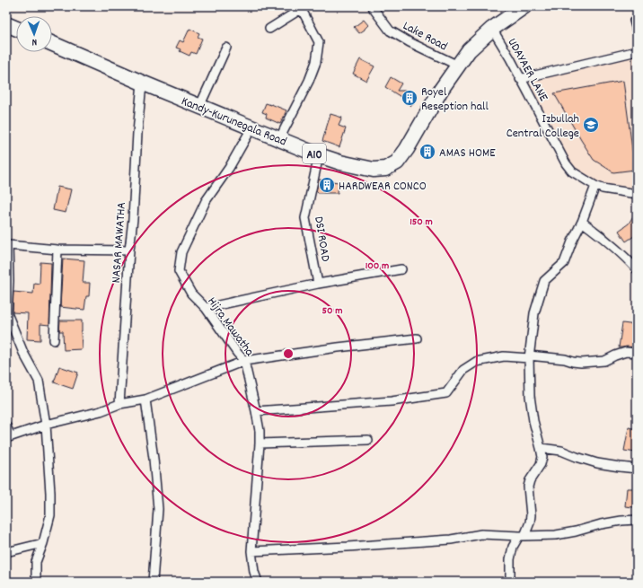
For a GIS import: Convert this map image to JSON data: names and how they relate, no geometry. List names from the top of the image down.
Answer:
{
  "streets": {
    "highway": ["Kandy-Kurunegala Road", "A10"],
    "street": [
      "Lake Road",
      "UDAYAER LANE",
      "DSI ROAD",
      "NASAR MAWATHA",
      "Hijra Mawatha"
    ]
  },
  "crossings": [
    ["Lake Road", "Kandy-Kurunegala Road"],
    ["UDAYAER LANE", "Kandy-Kurunegala Road"],
    ["Kandy-Kurunegala Road", "DSI ROAD"],
    ["Kandy-Kurunegala Road", "NASAR MAWATHA"],
    ["Kandy-Kurunegala Road", "Hijra Mawatha"]
  ],
  "places": {
    "building": ["Royel Reseption hall", "AMAS HOME", "HARDWEAR CONCO"],
    "school or university": ["Izbullah Central College"]
  },
  "north": "bottom",
  "rings": ["150 m", "100 m", "50 m"]
}
